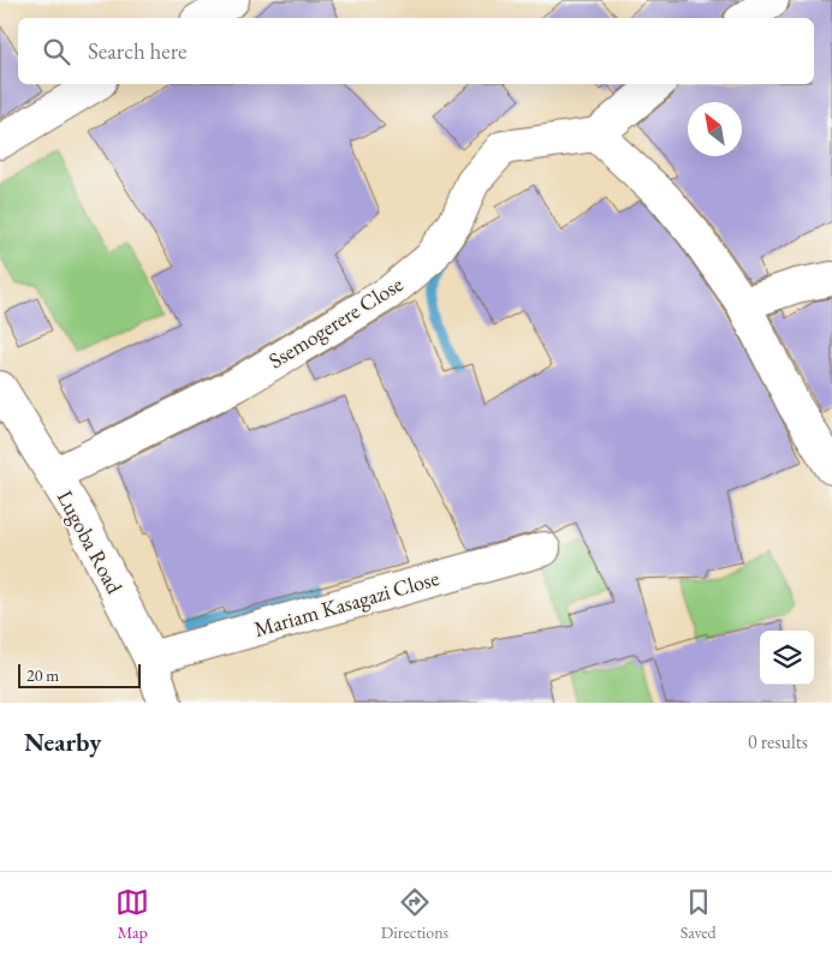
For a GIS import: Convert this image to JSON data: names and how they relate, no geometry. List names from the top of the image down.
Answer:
{
  "streets": {
    "street": ["Ssemogerere Close", "Lugoba Road", "Mariam Kasagazi Close"]
  },
  "crossings": [
    ["Ssemogerere Close", "Lugoba Road"],
    ["Lugoba Road", "Mariam Kasagazi Close"]
  ],
  "scale_bar": "20 m",
  "north": "top left",
  "page": {
    "search": "Search here",
    "scale": "20 m",
    "heading": ["Nearby", "0 results"],
    "nav": ["Map", "Directions", "Saved"]
  }
}
